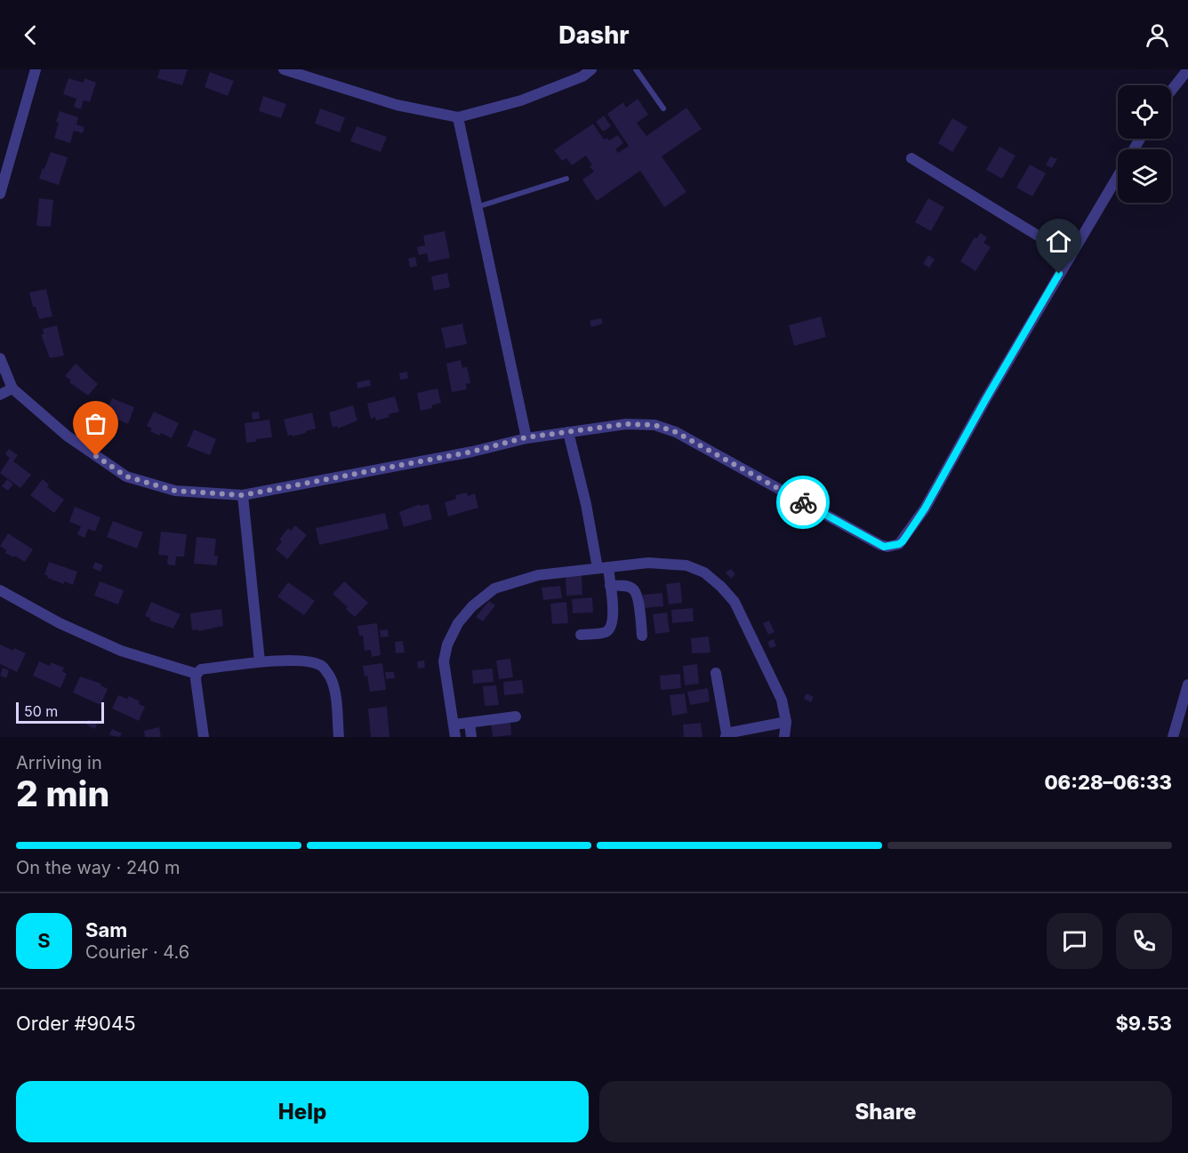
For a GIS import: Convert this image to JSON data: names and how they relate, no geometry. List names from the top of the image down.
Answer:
{
  "scale_bar": "50 m",
  "page": {
    "header": "Dashr",
    "scale": "50 m",
    "heading": ["2 min", "Arriving in", "06:28–06:33"],
    "panel": [
      "Sam",
      "Courier · 4.6",
      "Order #9045",
      "$9.53"
    ],
    "bar": "On the way · 240 m",
    "round": "S",
    "buttons": ["Help", "Share"]
  }
}
